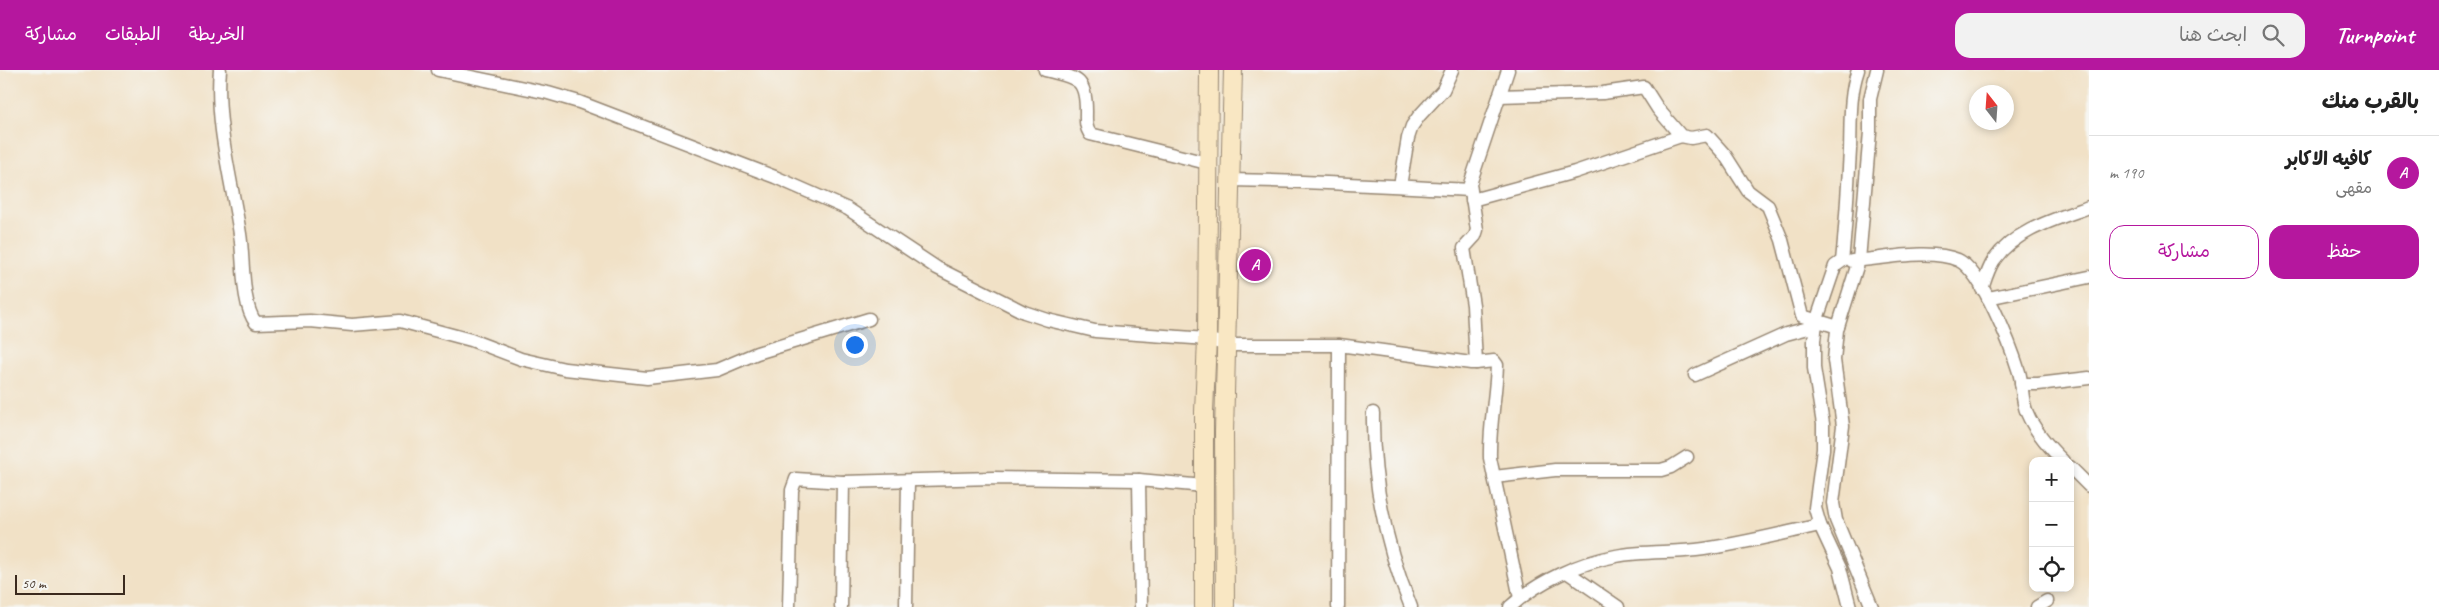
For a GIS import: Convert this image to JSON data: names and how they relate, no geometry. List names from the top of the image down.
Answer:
{
  "scale_bar": "50 m",
  "north": "top",
  "page": {
    "header": "Turnpoint",
    "search": "ابحث هنا",
    "nav": ["الخريطة", "الطبقات", "مشاركة"],
    "heading": "بالقرب منك",
    "list": [
      {
        "mark": "A",
        "name": "كافيه الاكابر",
        "note": "مقهى",
        "value": "190 m"
      }
    ],
    "buttons": ["حفظ", "مشاركة"],
    "pins": "A",
    "map_buttons": ["+", "−"],
    "scale": "50 m"
  }
}
